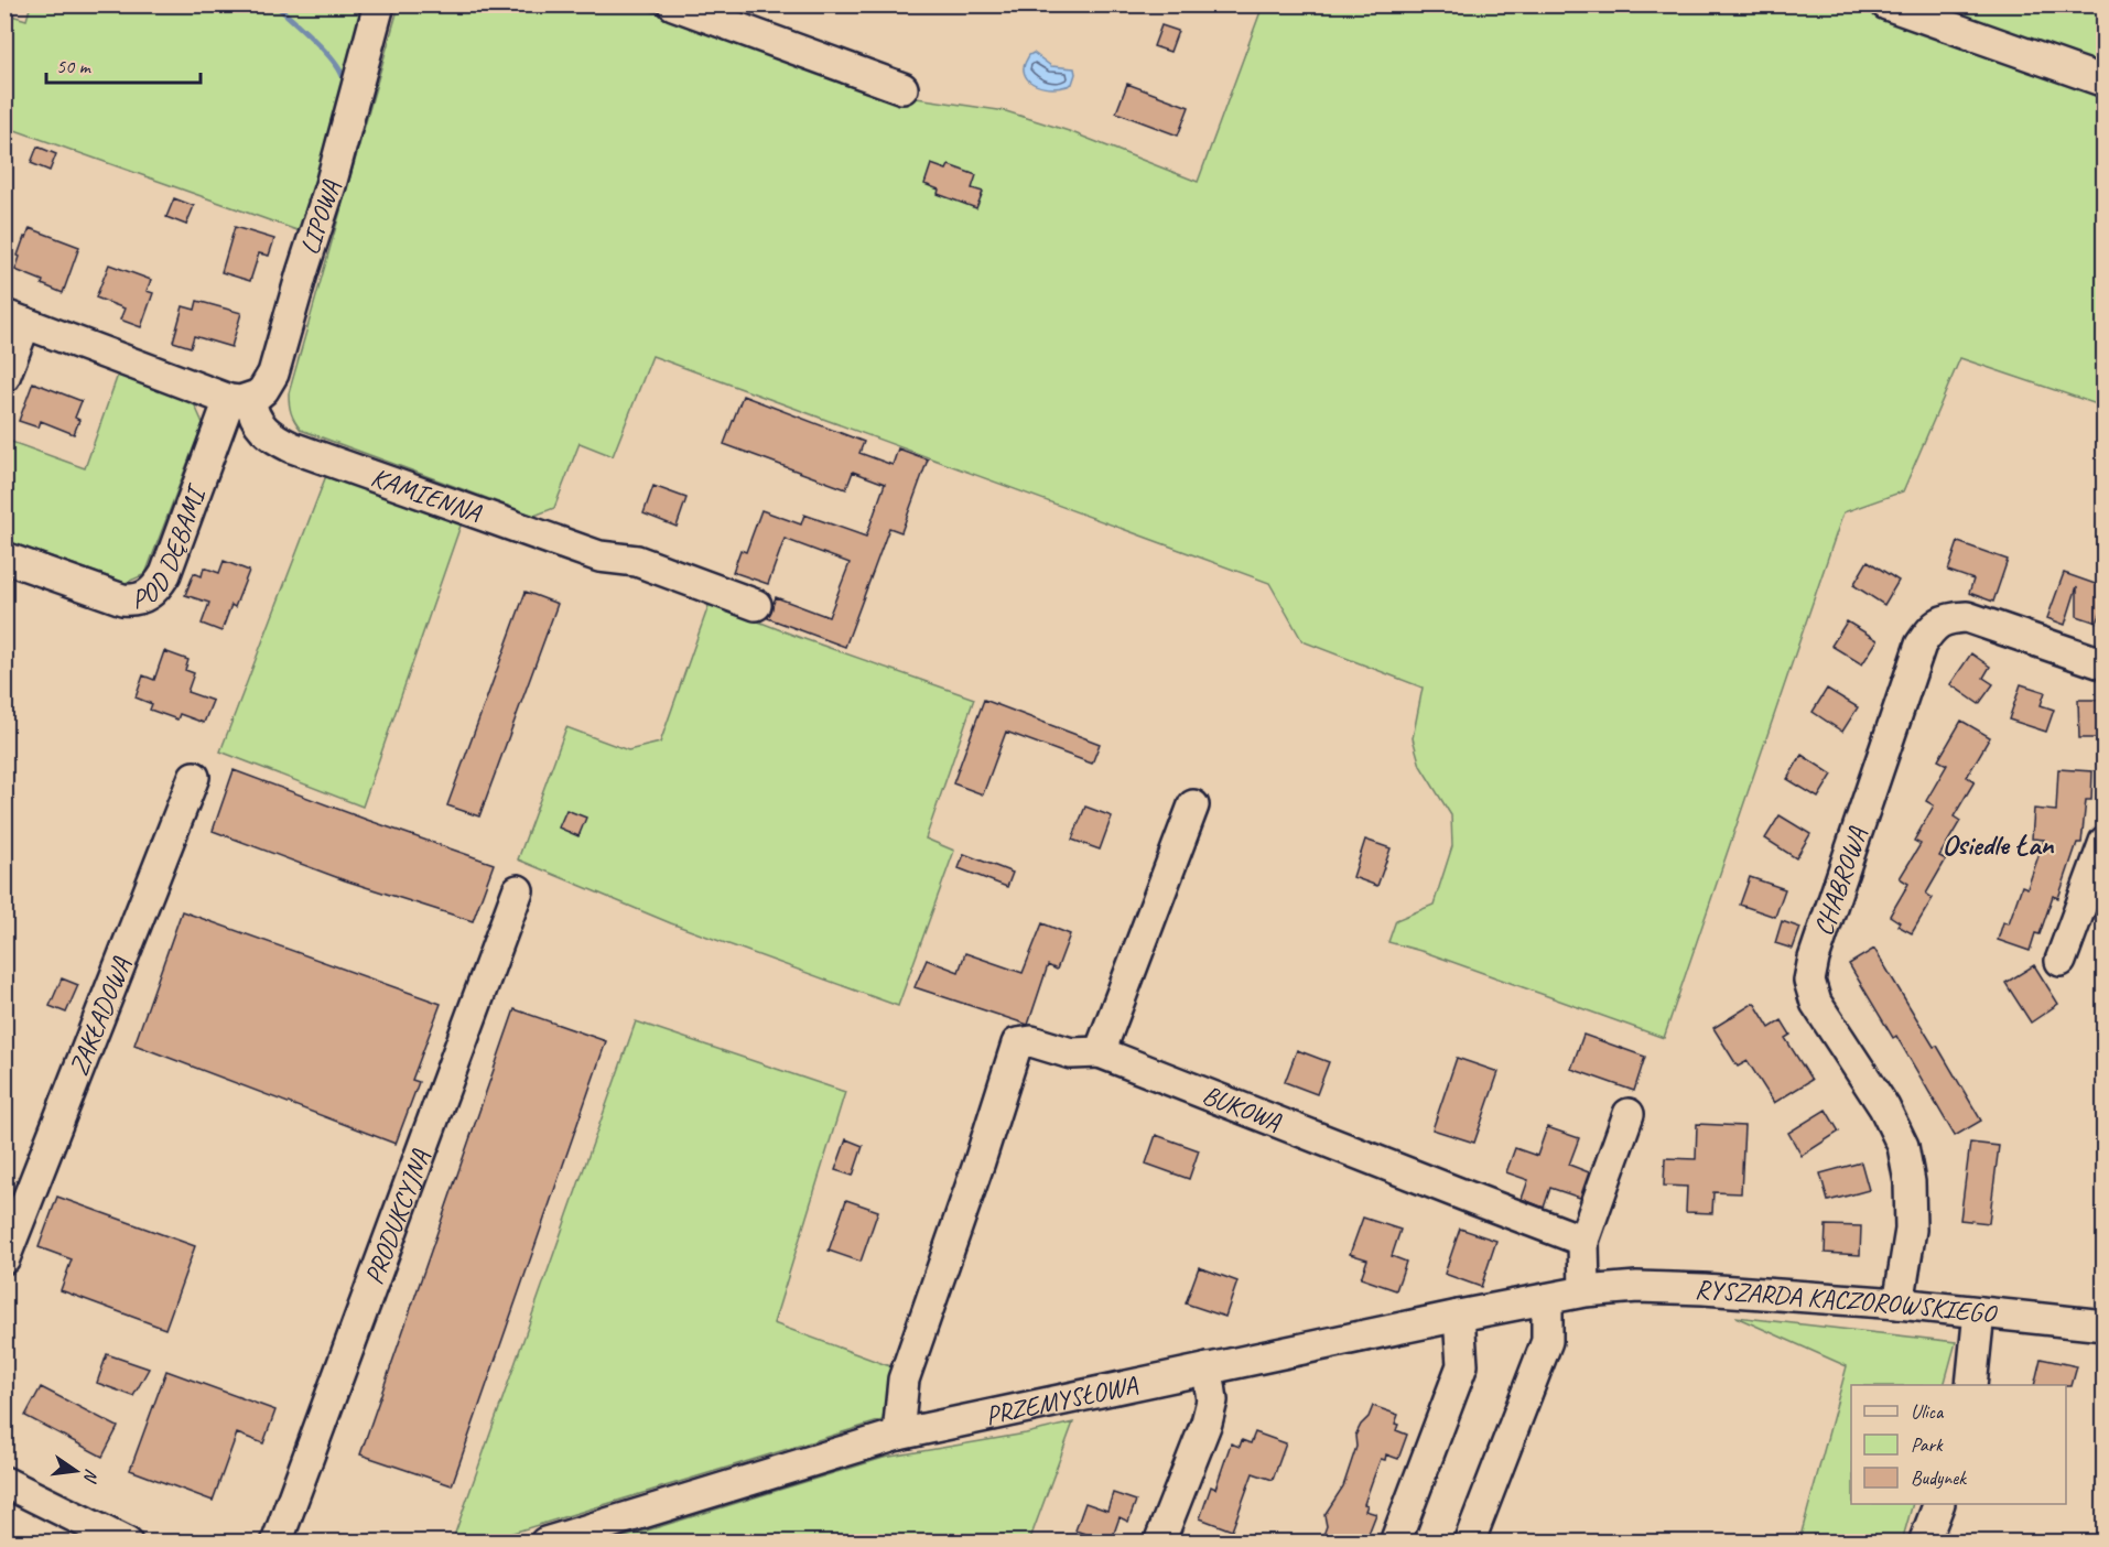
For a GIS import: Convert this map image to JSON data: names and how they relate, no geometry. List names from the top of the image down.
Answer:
{
  "streets": {
    "street": [
      "LIPOWA",
      "KAMIENNA",
      "POD DĘBAMI",
      "CHABROWA",
      "ZAKŁADOWA",
      "BUKOWA",
      "PRODUKCYJNA",
      "RYSZARDA KACZOROWSKIEGO",
      "PRZEMYSŁOWA"
    ]
  },
  "crossings": [
    ["LIPOWA", "KAMIENNA"],
    ["LIPOWA", "POD DĘBAMI"],
    ["KAMIENNA", "POD DĘBAMI"],
    ["CHABROWA", "RYSZARDA KACZOROWSKIEGO"],
    ["RYSZARDA KACZOROWSKIEGO", "PRZEMYSŁOWA"]
  ],
  "districts": ["Osiedle Łan"],
  "legend": ["Ulica", "Park", "Budynek"],
  "scale_bar": "50 m",
  "north": "right"
}
